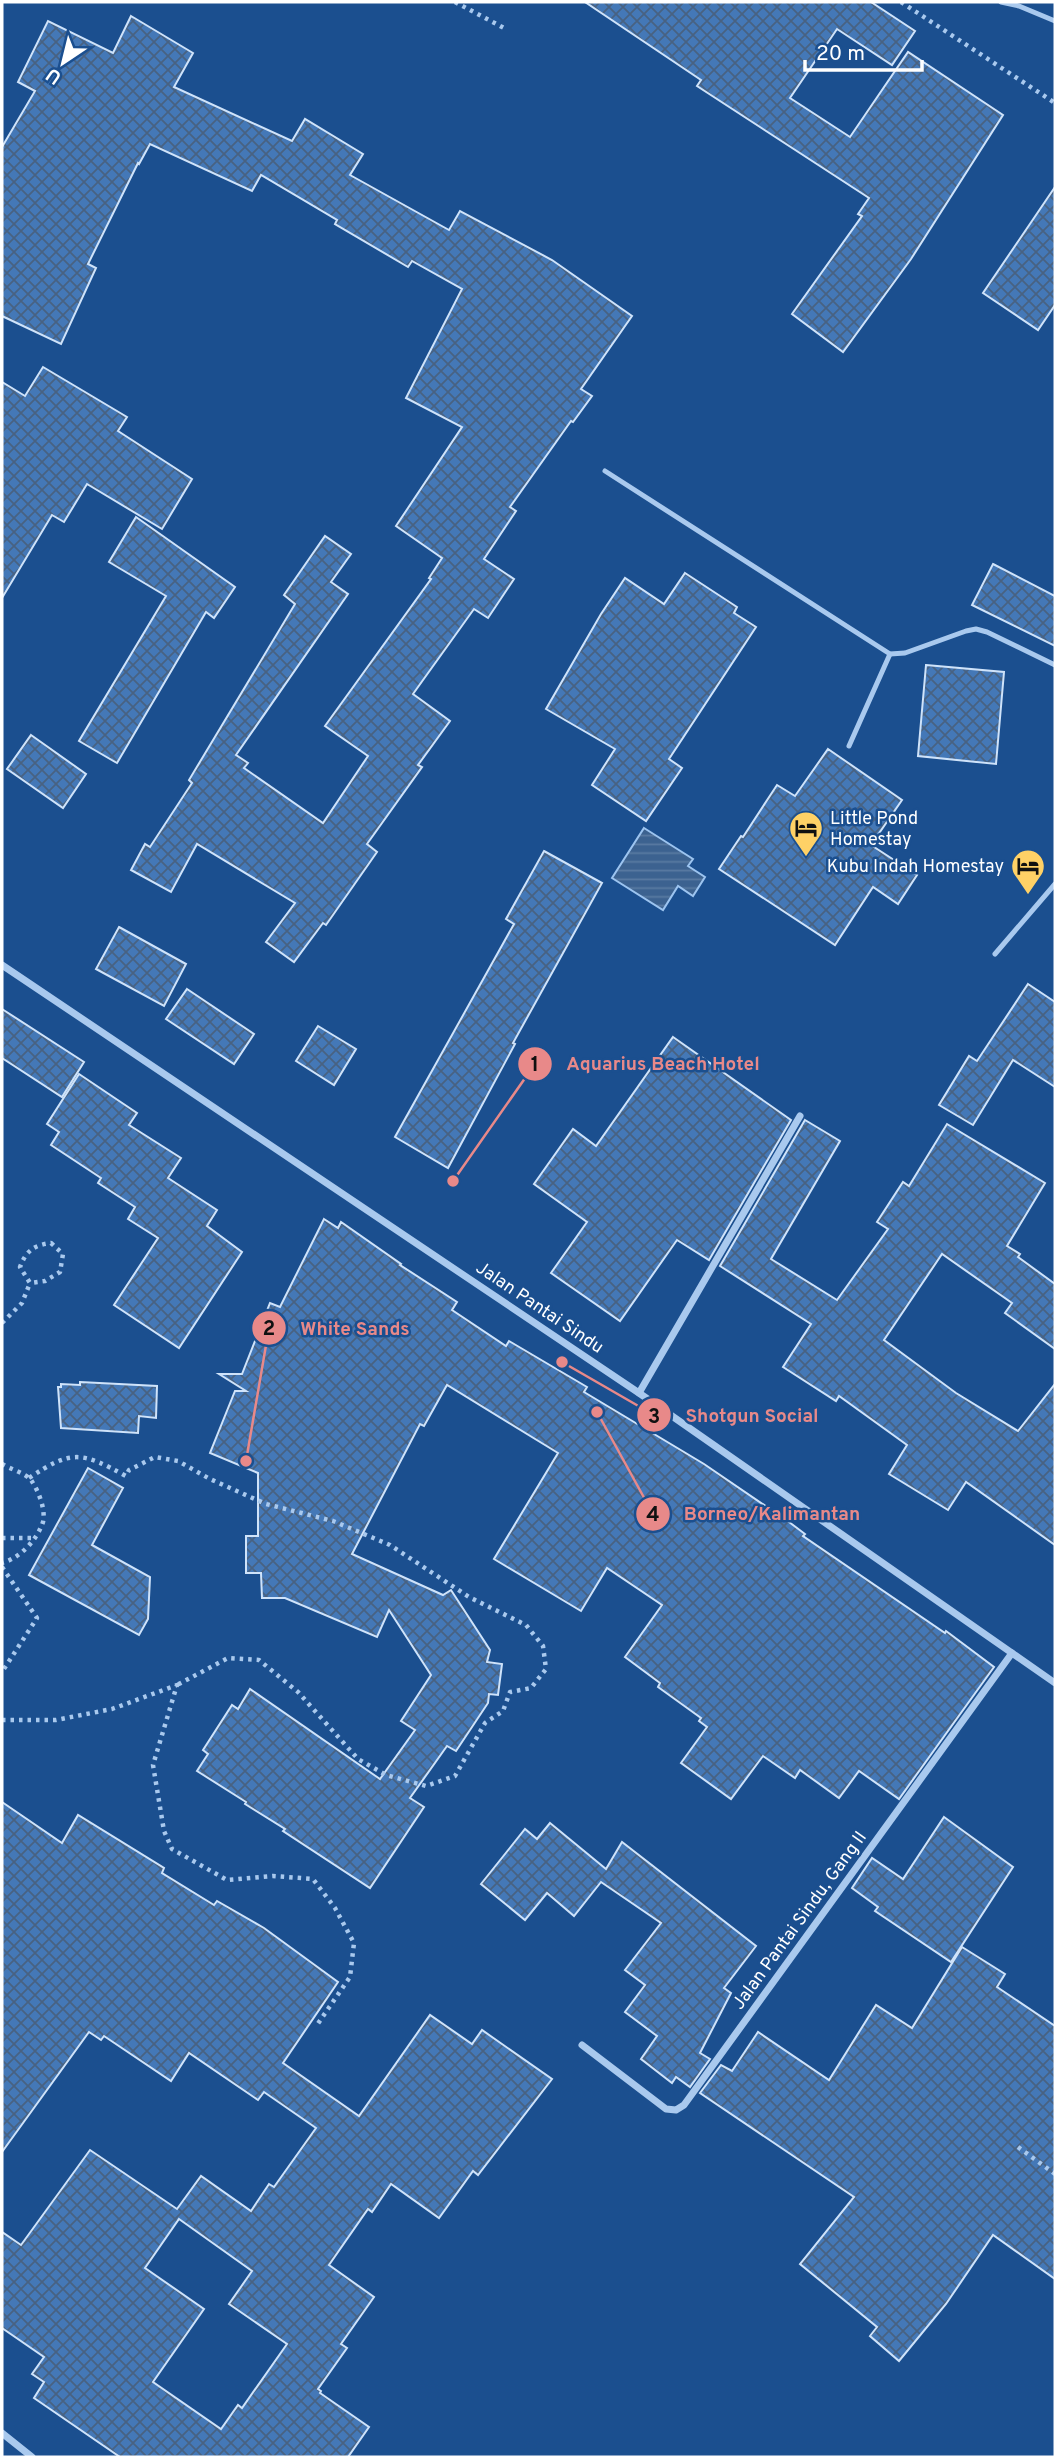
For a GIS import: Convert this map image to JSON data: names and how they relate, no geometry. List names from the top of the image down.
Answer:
{
  "streets": {
    "street": ["Jalan Pantai Sindu", "Jalan Pantai Sindu, Gang II"]
  },
  "crossings": [
    ["Jalan Pantai Sindu", "Jalan Pantai Sindu, Gang II"]
  ],
  "places": {
    "hotel": ["Little Pond Homestay", "Kubu Indah Homestay"],
    "other": [
      "Aquarius Beach Hotel",
      "Shotgun Social",
      "Borneo/Kalimantan",
      "White Sands"
    ]
  },
  "scale_bar": "20 m",
  "north": "bottom left"
}
